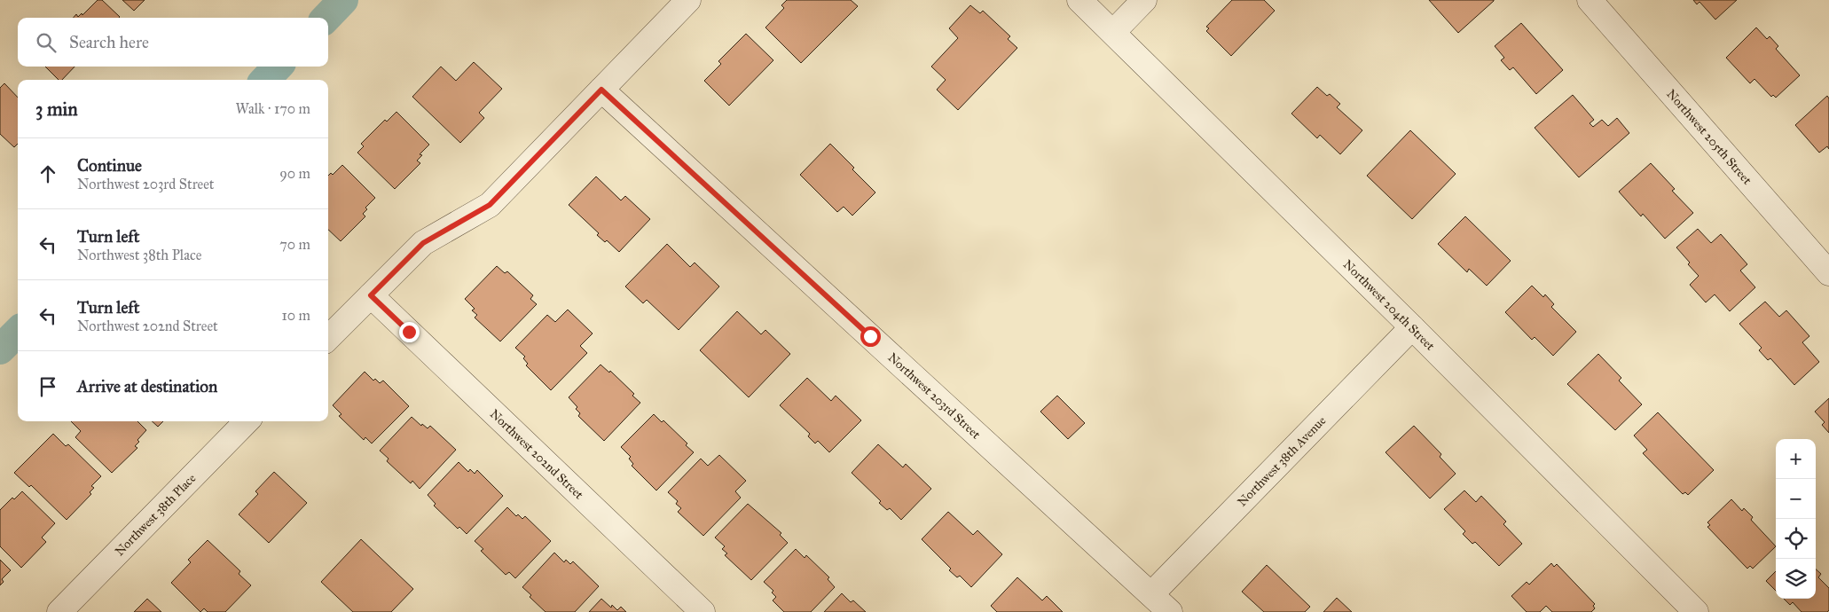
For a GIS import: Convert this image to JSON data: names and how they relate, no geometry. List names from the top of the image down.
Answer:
{
  "streets": {
    "street": [
      "Northwest 205th Street",
      "Northwest 204th Street",
      "Northwest 203rd Street",
      "Northwest 202nd Street",
      "Northwest 38th Avenue",
      "Northwest 38th Place"
    ]
  },
  "crossings": [
    ["Northwest 204th Street", "Northwest 38th Avenue"],
    ["Northwest 203rd Street", "Northwest 38th Avenue"]
  ],
  "page": {
    "search": "Search here",
    "heading": ["3 min", "Walk · 170 m"],
    "list": [
      ["Continue", "Northwest 203rd Street", "90 m"],
      ["Turn left", "Northwest 38th Place", "70 m"],
      ["Turn left", "Northwest 202nd Street", "10 m"],
      "Arrive at destination"
    ],
    "map_buttons": ["+", "−"]
  }
}
